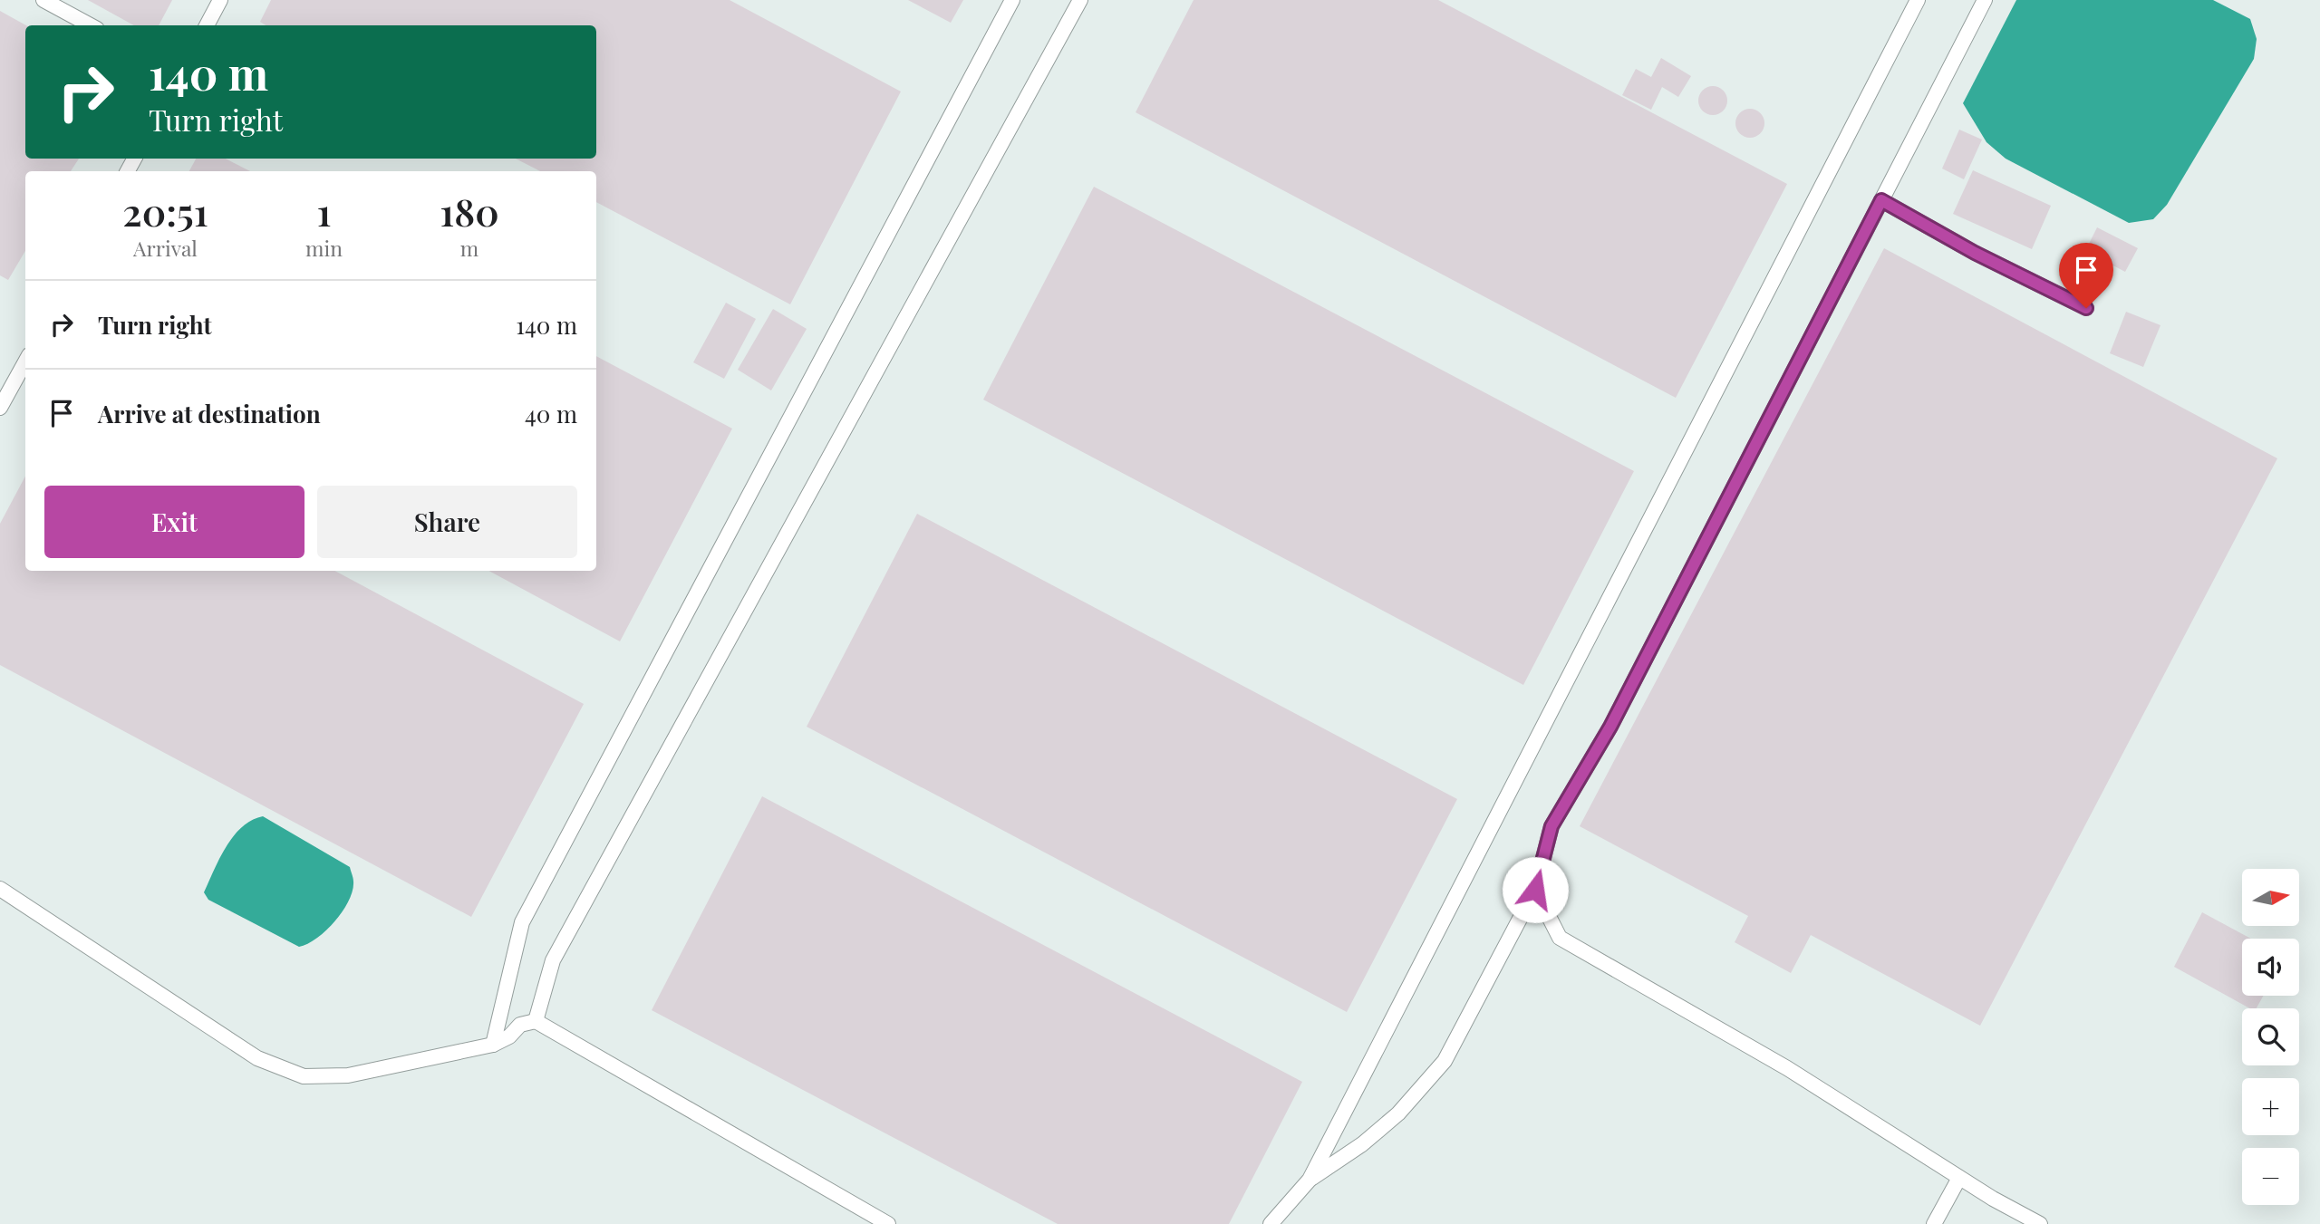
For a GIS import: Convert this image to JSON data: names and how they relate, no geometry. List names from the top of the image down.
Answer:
{
  "north": "right",
  "page": {
    "turn": ["140 m", "Turn right"],
    "eta": [
      "20:51",
      "Arrival",
      "1",
      "min",
      "180",
      "m"
    ],
    "list": [
      {
        "name": "Turn right",
        "value": "140 m"
      },
      {
        "name": "Arrive at destination",
        "value": "40 m"
      }
    ],
    "buttons": ["Exit", "Share"],
    "map_buttons": ["+", "−"]
  }
}
